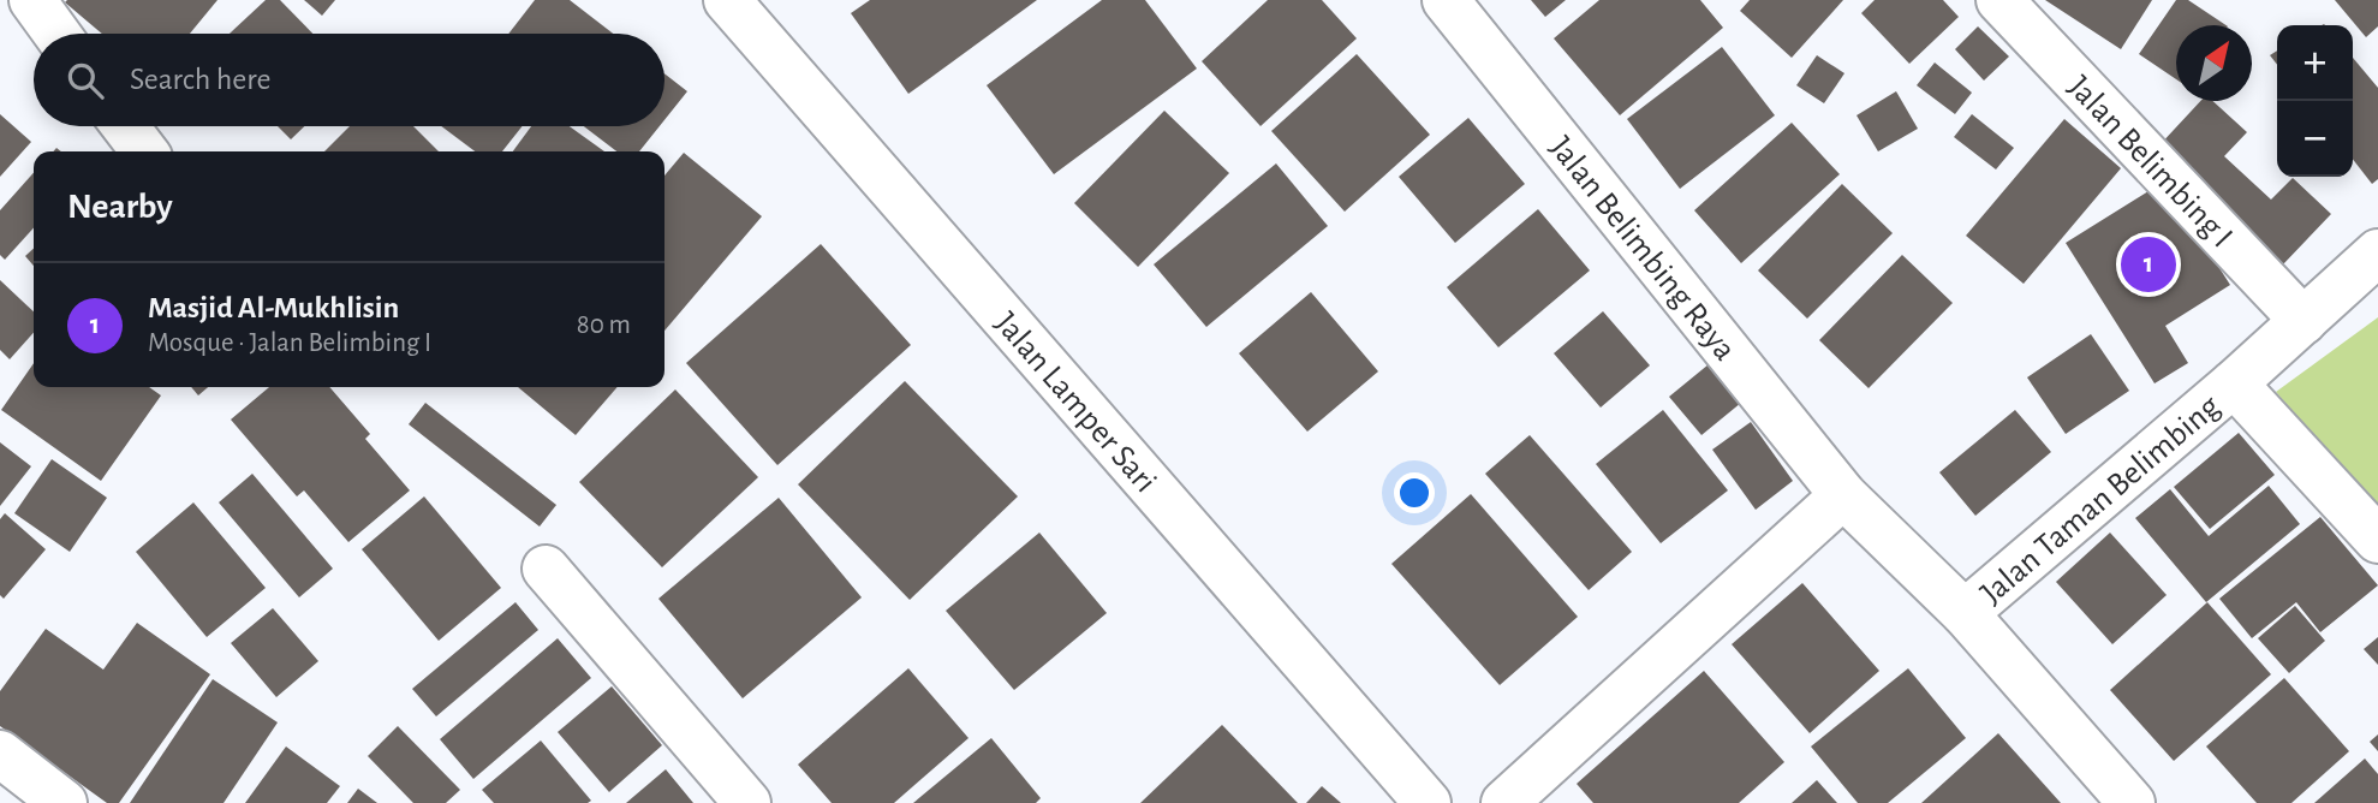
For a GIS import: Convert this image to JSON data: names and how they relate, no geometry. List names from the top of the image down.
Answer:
{
  "streets": {
    "street": [
      "Jalan Belimbing I",
      "Jalan Belimbing Raya",
      "Jalan Lamper Sari",
      "Jalan Taman Belimbing"
    ]
  },
  "crossings": [
    ["Jalan Belimbing I", "Jalan Taman Belimbing"],
    ["Jalan Belimbing Raya", "Jalan Taman Belimbing"]
  ],
  "north": "top right",
  "page": {
    "map_buttons": ["+", "−"],
    "search": "Search here",
    "heading": "Nearby",
    "pins": "1",
    "list": [
      {
        "mark": "1",
        "name": "Masjid Al-Mukhlisin",
        "note": "Mosque · Jalan Belimbing I",
        "value": "80 m"
      }
    ]
  }
}
